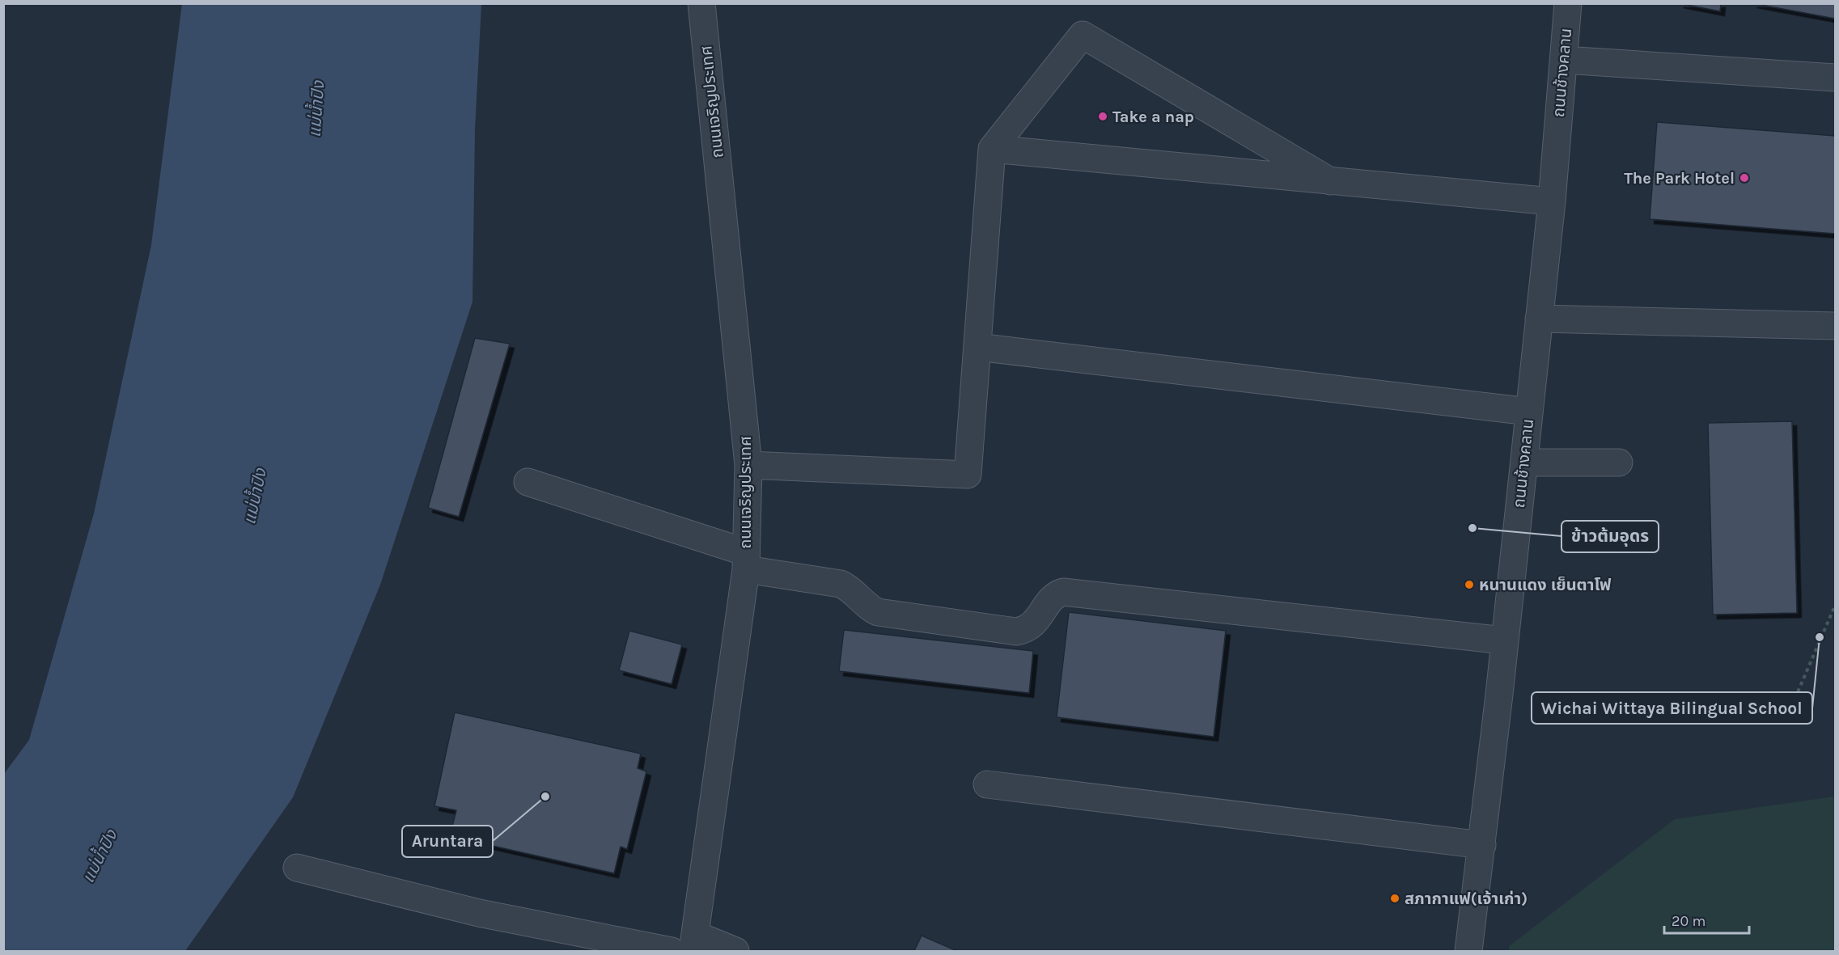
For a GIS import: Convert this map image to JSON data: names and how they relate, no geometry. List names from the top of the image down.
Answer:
{
  "streets": {
    "street": ["ถนนช้างคลาน", "ถนนเจริญประเทศ"]
  },
  "water": ["แม่น้ำปิง"],
  "places": [
    "Take a nap",
    "The Park Hotel",
    "ข้าวต้มอุดร",
    "หนานแดง เย็นตาโฟ",
    "Wichai Wittaya Bilingual School",
    "Aruntara",
    "สภากาแฟ(เจ้าเก่า)"
  ],
  "scale_bar": "20 m"
}
